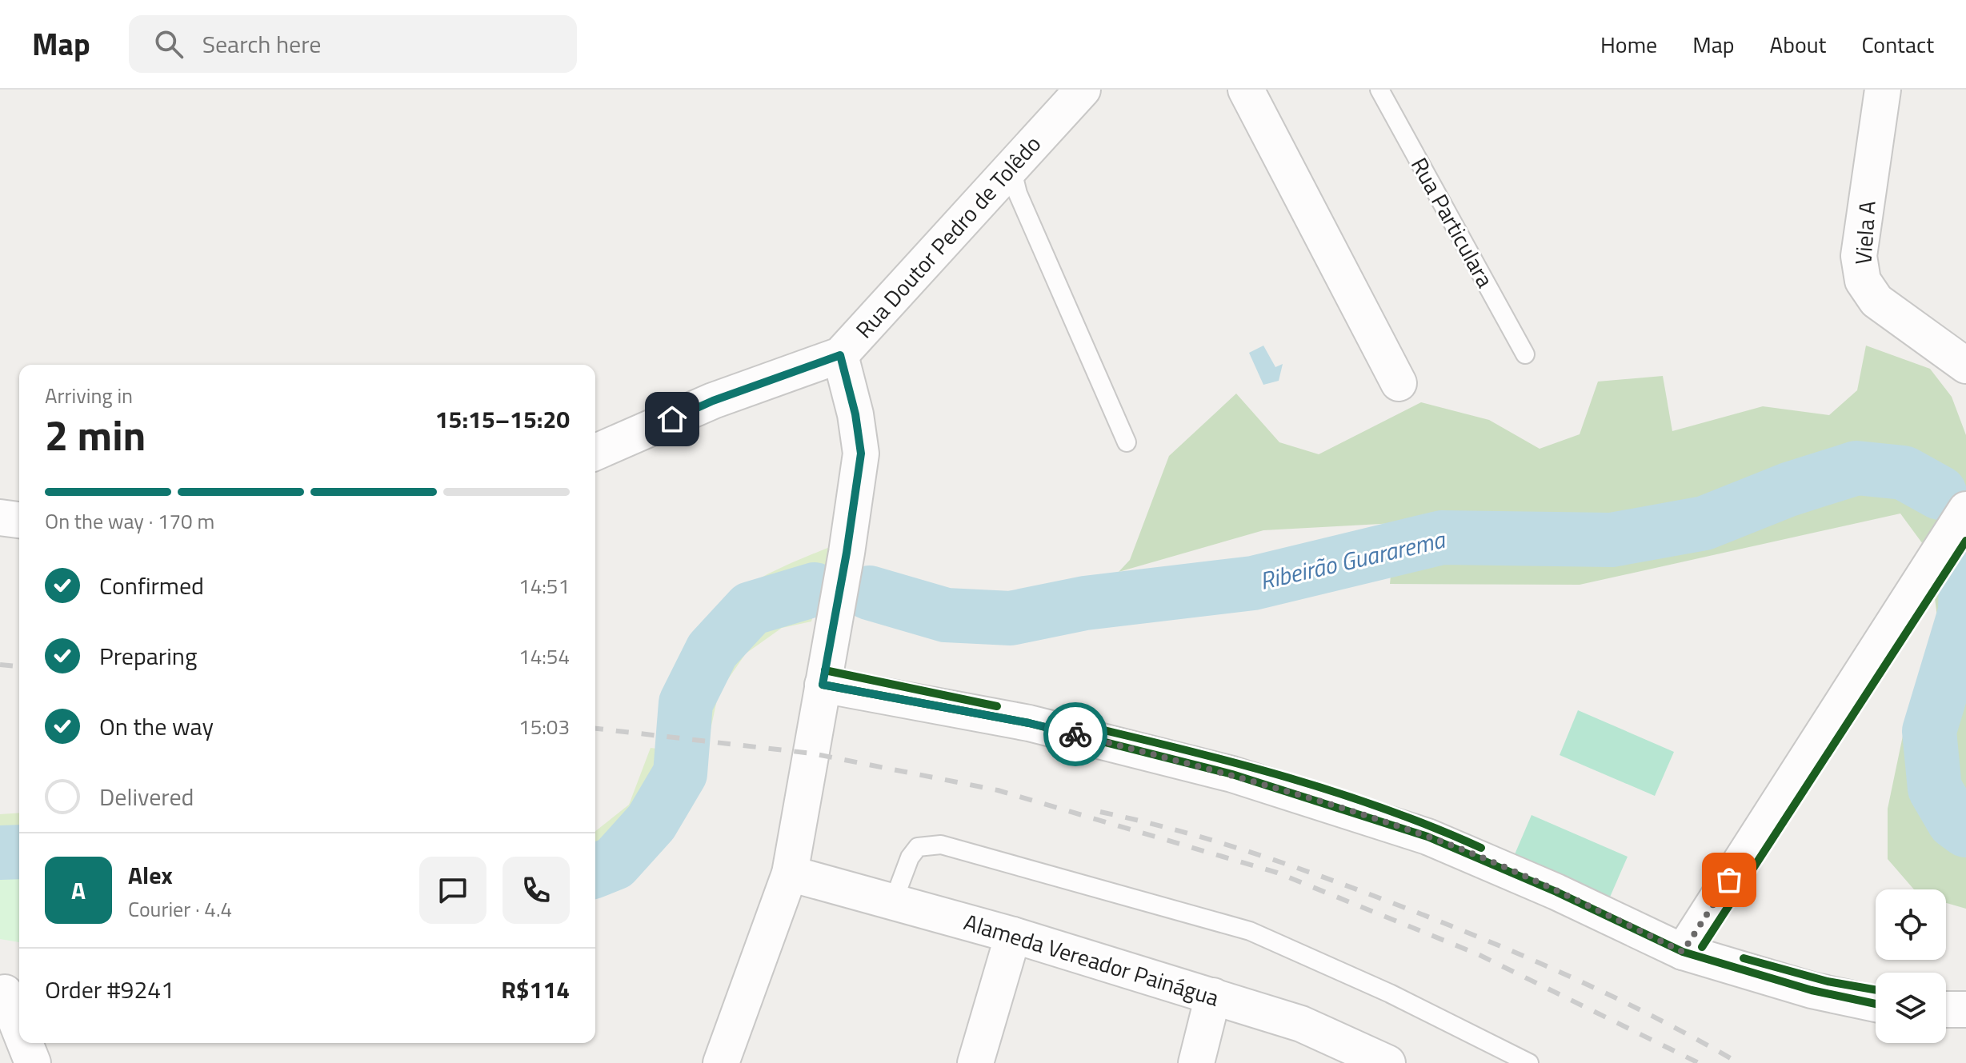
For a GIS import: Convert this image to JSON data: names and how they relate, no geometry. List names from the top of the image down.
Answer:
{
  "streets": {
    "street": ["Viela A", "Rua Doutor Pedro de Tolêdo", "Alameda Vereador Painágua"],
    "lane": ["Rua Particulara"]
  },
  "water": ["Ribeirão Guararema"],
  "page": {
    "header": "Map",
    "search": "Search here",
    "nav": [
      "Home",
      "Map",
      "About",
      "Contact"
    ],
    "heading": ["2 min", "Arriving in", "15:15–15:20"],
    "panel": [
      "Alex",
      "Courier · 4.4",
      "Order #9241",
      "R$114"
    ],
    "bar": "On the way · 170 m",
    "list": [
      ["Confirmed", "14:51"],
      ["Preparing", "14:54"],
      ["On the way", "15:03"],
      "Delivered"
    ],
    "round": "A"
  }
}
